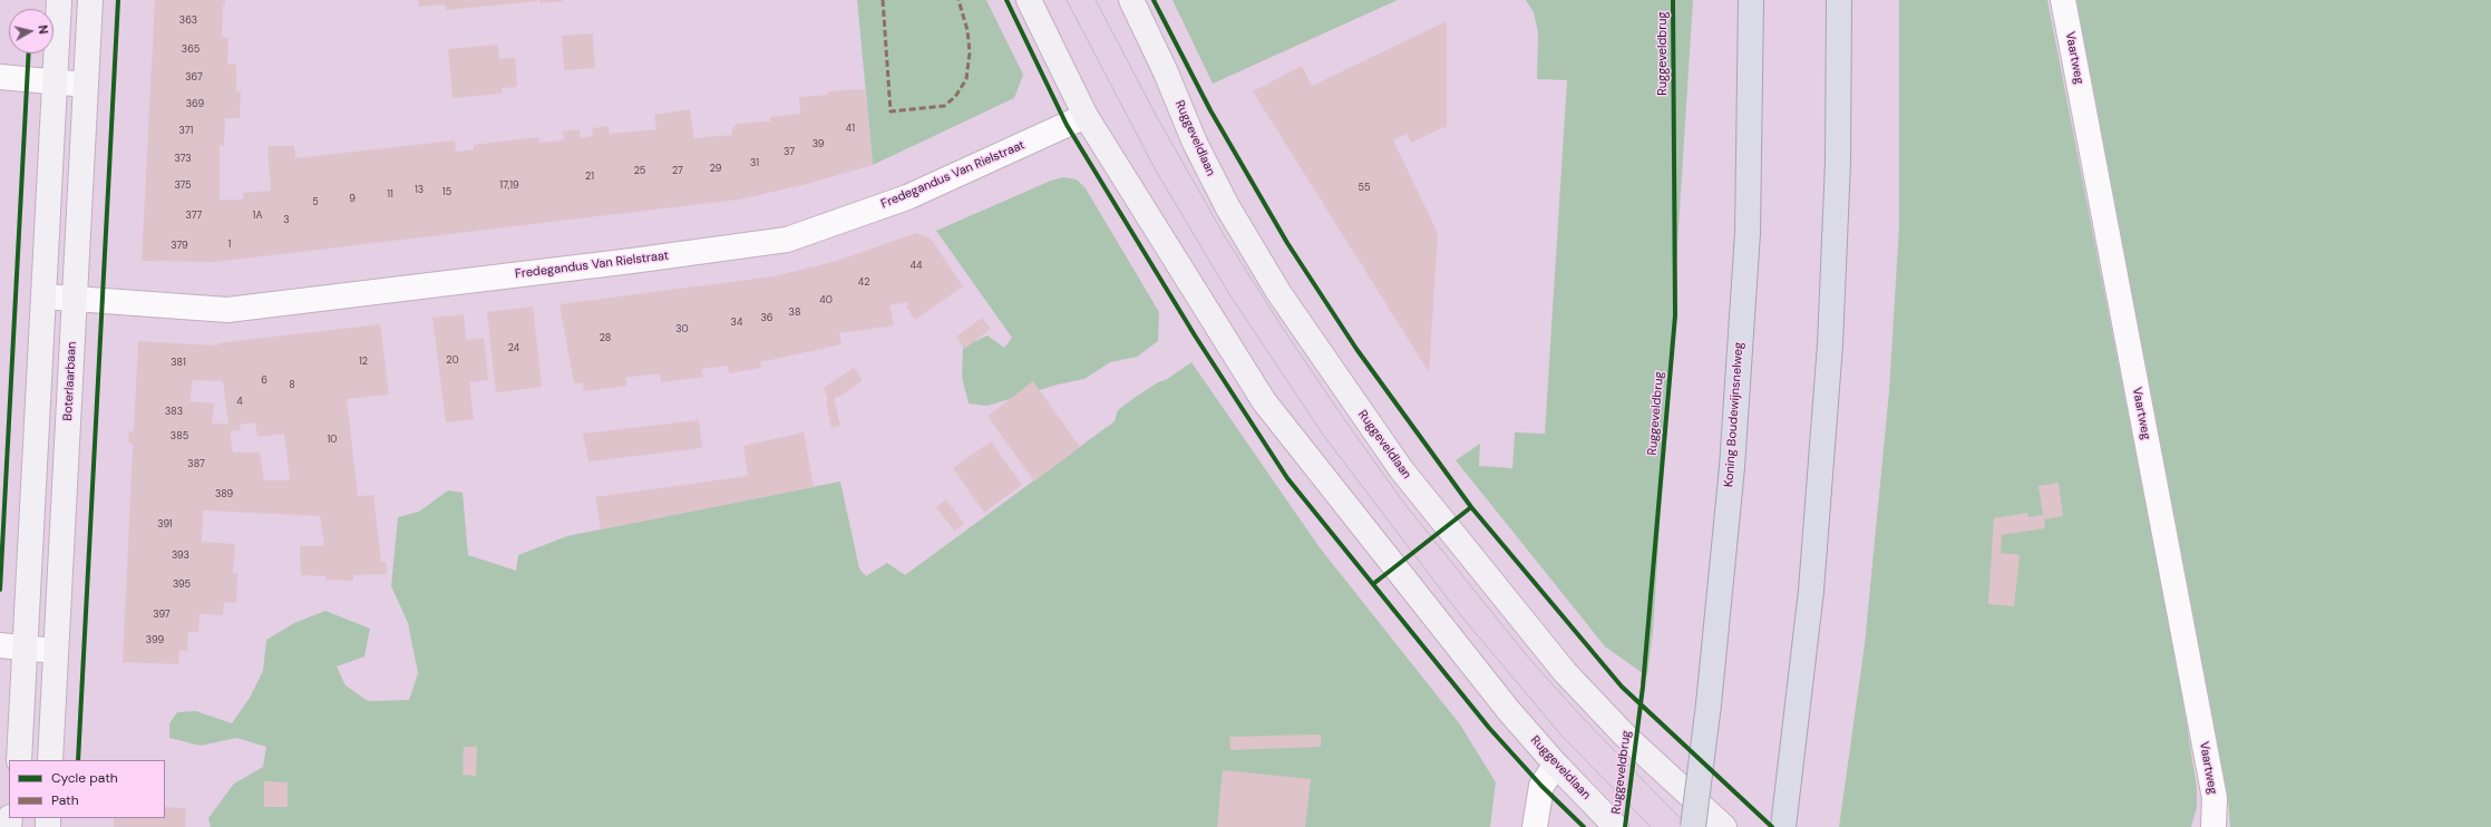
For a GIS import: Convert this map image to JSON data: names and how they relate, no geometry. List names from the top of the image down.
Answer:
{
  "streets": {
    "highway": ["Koning Boudewijnsnelweg"],
    "street": [
      "Vaartweg",
      "Ruggeveldlaan",
      "Fredegandus Van Rielstraat",
      "Boterlaarbaan"
    ],
    "cycle path": ["Ruggeveldbrug"]
  },
  "crossings": [
    ["Ruggeveldlaan", "Fredegandus Van Rielstraat"],
    ["Fredegandus Van Rielstraat", "Boterlaarbaan"]
  ],
  "house_numbers": [
    "363",
    "365",
    "367",
    "369",
    "41",
    "371",
    "39",
    "37",
    "373",
    "31",
    "29",
    "25",
    "27",
    "21",
    "375",
    "17,19",
    "55",
    "13",
    "15",
    "11",
    "9",
    "5",
    "377",
    "1A",
    "3",
    "1",
    "379",
    "44",
    "42",
    "40",
    "38",
    "36",
    "34",
    "30",
    "28",
    "24",
    "20",
    "12",
    "381",
    "6",
    "8",
    "4",
    "383",
    "385",
    "10",
    "387",
    "389",
    "391",
    "393",
    "395",
    "397",
    "399"
  ],
  "legend": ["Cycle path", "Path"],
  "north": "right"
}
